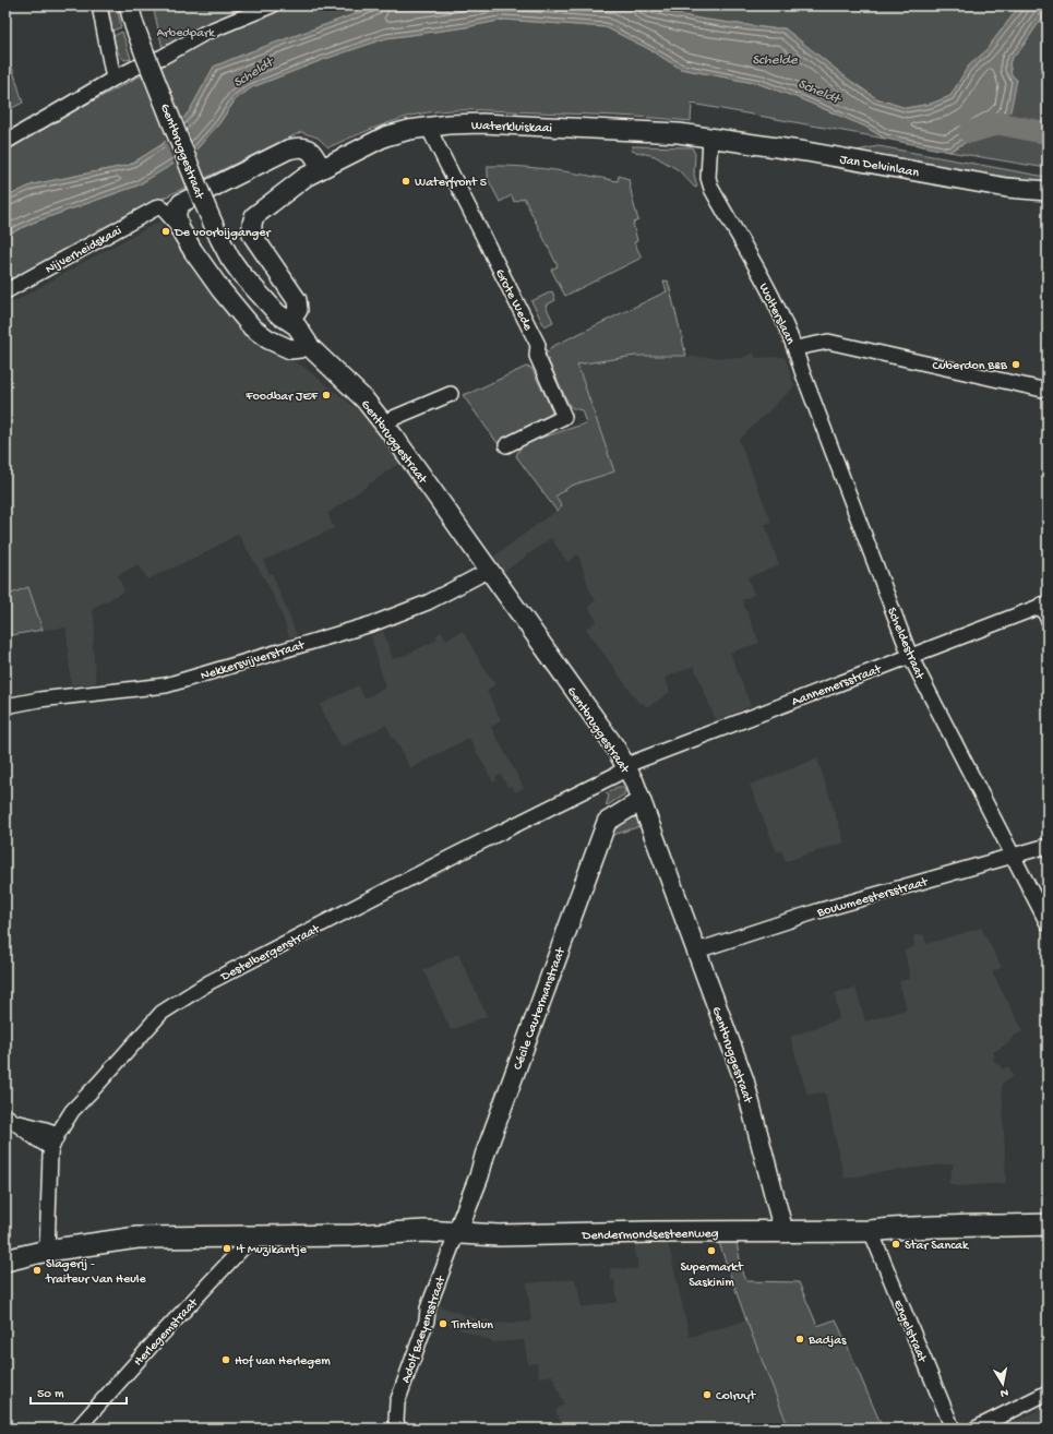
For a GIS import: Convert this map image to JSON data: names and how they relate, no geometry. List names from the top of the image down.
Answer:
{
  "streets": {
    "main road": ["Dendermondsesteenweg"],
    "street": [
      "Waterkluiskaai",
      "Gentbruggestraat",
      "Jan Delvinlaan",
      "Nijverheidskaai",
      "Grote Wede",
      "Wolterslaan",
      "Scheldestraat",
      "Nekkersvijverstraat",
      "Aannemersstraat",
      "Bouwmeestersstraat",
      "Destelbergenstraat",
      "Cécile Cautermanstraat",
      "Adolf Baeyensstraat",
      "Engelstraat",
      "Herlegemstraat"
    ]
  },
  "crossings": [
    ["Waterkluiskaai", "Gentbruggestraat"],
    ["Waterkluiskaai", "Jan Delvinlaan"],
    ["Waterkluiskaai", "Grote Wede"],
    ["Waterkluiskaai", "Wolterslaan"],
    ["Gentbruggestraat", "Nekkersvijverstraat"],
    ["Gentbruggestraat", "Aannemersstraat"],
    ["Gentbruggestraat", "Bouwmeestersstraat"],
    ["Gentbruggestraat", "Destelbergenstraat"],
    ["Gentbruggestraat", "Cécile Cautermanstraat"],
    ["Gentbruggestraat", "Dendermondsesteenweg"],
    ["Jan Delvinlaan", "Wolterslaan"],
    ["Wolterslaan", "Scheldestraat"],
    ["Scheldestraat", "Aannemersstraat"],
    ["Scheldestraat", "Bouwmeestersstraat"],
    ["Aannemersstraat", "Destelbergenstraat"],
    ["Destelbergenstraat", "Dendermondsesteenweg"],
    ["Cécile Cautermanstraat", "Dendermondsesteenweg"],
    ["Cécile Cautermanstraat", "Adolf Baeyensstraat"],
    ["Dendermondsesteenweg", "Adolf Baeyensstraat"],
    ["Dendermondsesteenweg", "Engelstraat"],
    ["Dendermondsesteenweg", "Herlegemstraat"]
  ],
  "water": ["Schelde", "Scheldt"],
  "parks": ["Arbedpark"],
  "places": [
    "Waterfront 5",
    "De voorbijganger",
    "Cuberdon B&B",
    "Foodbar JEF",
    "Star Sancak",
    "'t Muzikantje",
    "Supermarkt Saskinim",
    "Slagerij - traiteur Van Heule",
    "Tintelun",
    "Badjas",
    "Hof van Herlegem",
    "Colruyt"
  ],
  "scale_bar": "50 m",
  "north": "bottom"
}
